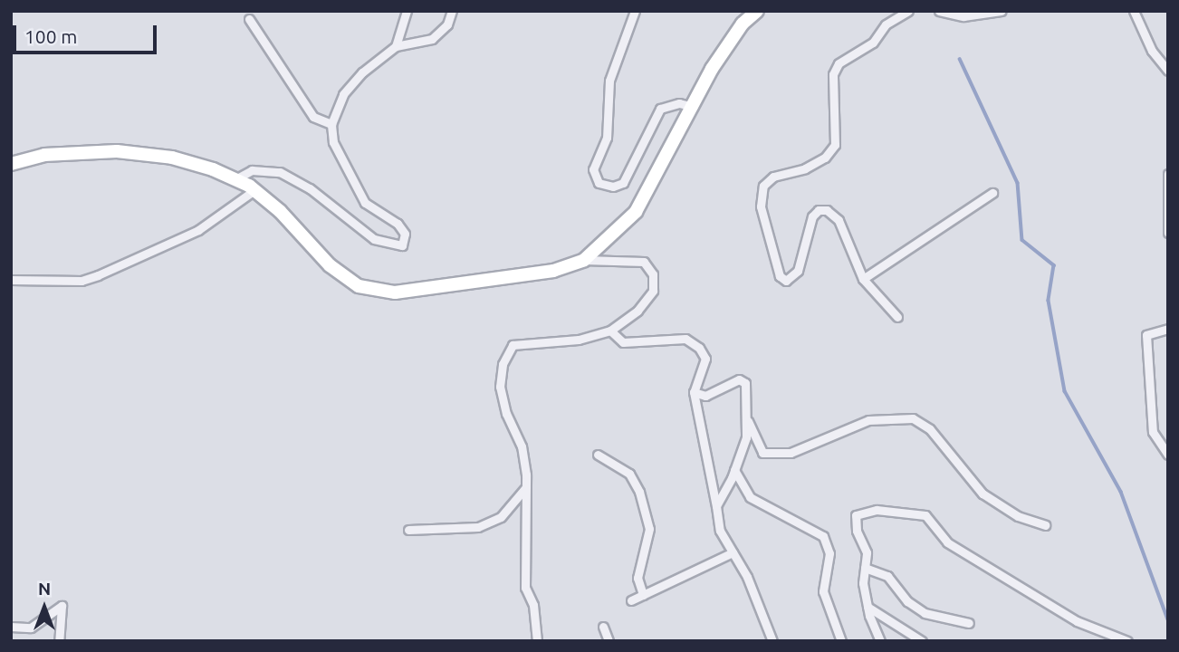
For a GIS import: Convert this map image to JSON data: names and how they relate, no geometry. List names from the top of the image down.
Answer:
{
  "scale_bar": "100 m",
  "north": "top"
}
